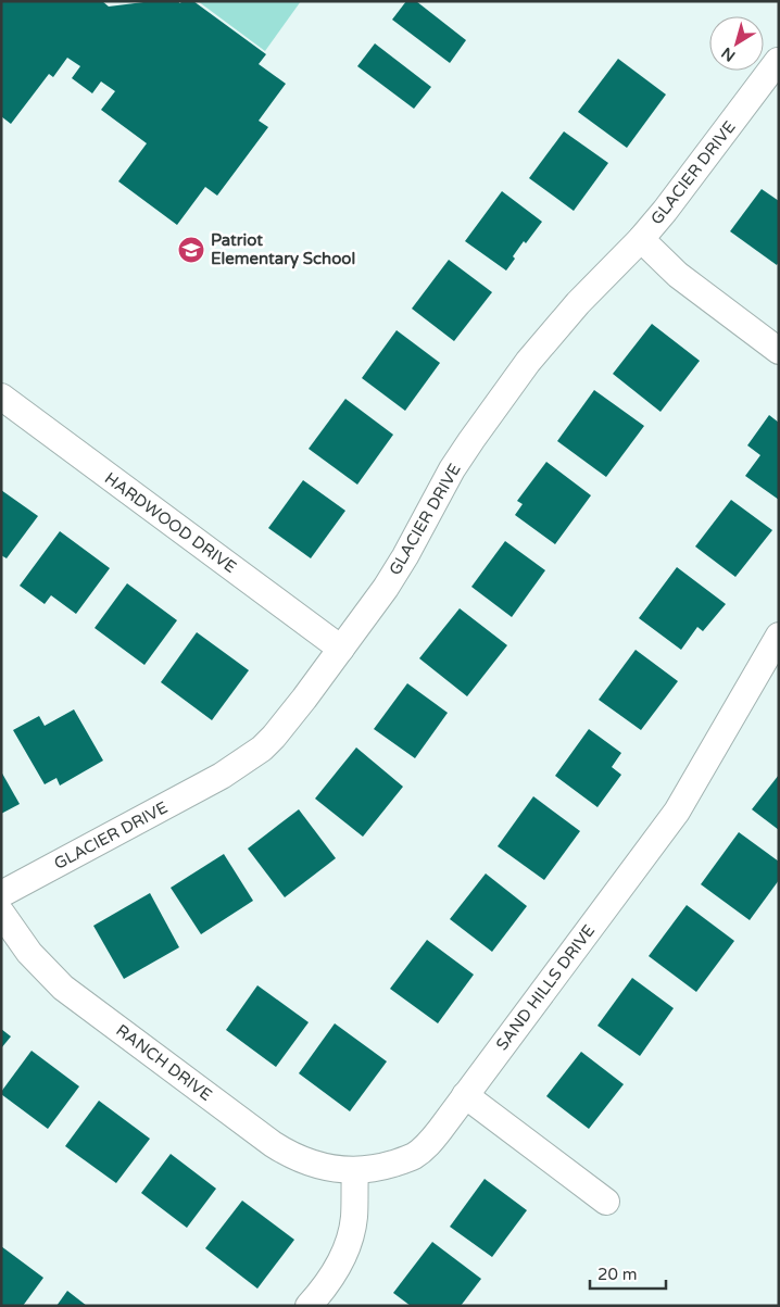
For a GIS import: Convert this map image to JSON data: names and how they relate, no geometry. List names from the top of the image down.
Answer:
{
  "streets": {
    "street": [
      "GLACIER DRIVE",
      "HARDWOOD DRIVE",
      "SAND HILLS DRIVE",
      "RANCH DRIVE"
    ]
  },
  "crossings": [
    ["GLACIER DRIVE", "HARDWOOD DRIVE"],
    ["SAND HILLS DRIVE", "RANCH DRIVE"]
  ],
  "places": {
    "school or university": ["Patriot Elementary School"]
  },
  "scale_bar": "20 m",
  "north": "bottom left"
}
